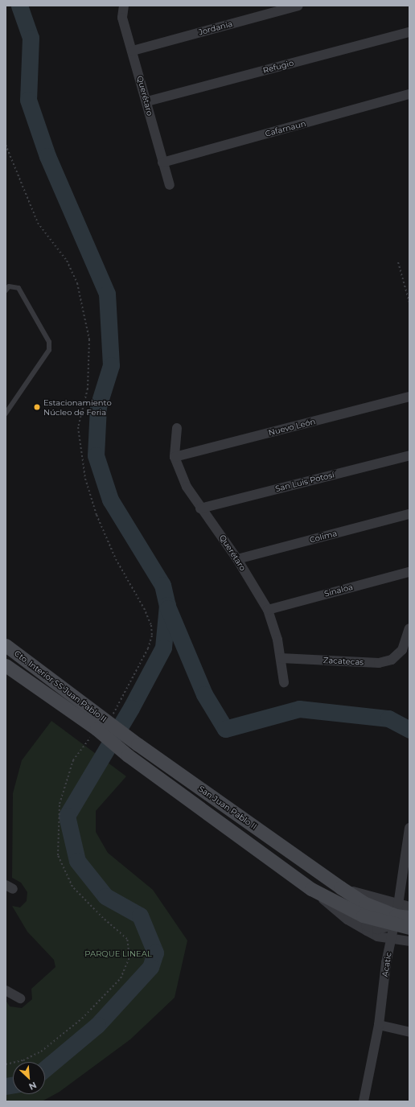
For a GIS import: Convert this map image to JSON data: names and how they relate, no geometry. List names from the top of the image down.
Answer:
{
  "streets": {
    "main road": ["Cto. Interior SS Juan Pablo II", "San Juan Pablo II"],
    "street": [
      "Jordania",
      "Refugio",
      "Querétaro",
      "Cafarnaun",
      "Nuevo León",
      "San Luis Potosí",
      "Colima",
      "Sinaloa",
      "Zacatecas",
      "Acatic"
    ]
  },
  "crossings": [
    ["Jordania", "Querétaro"],
    ["Refugio", "Querétaro"],
    ["Querétaro", "Cafarnaun"],
    ["Querétaro", "Nuevo León"],
    ["Querétaro", "San Luis Potosí"],
    ["Querétaro", "Colima"],
    ["Querétaro", "Sinaloa"],
    ["Querétaro", "Zacatecas"],
    ["Cto. Interior SS Juan Pablo II", "San Juan Pablo II"],
    ["San Juan Pablo II", "Acatic"]
  ],
  "parks": ["PARQUE LINEAL"],
  "places": ["Estacionamiento Núcleo de Feria"],
  "north": "bottom right"
}
